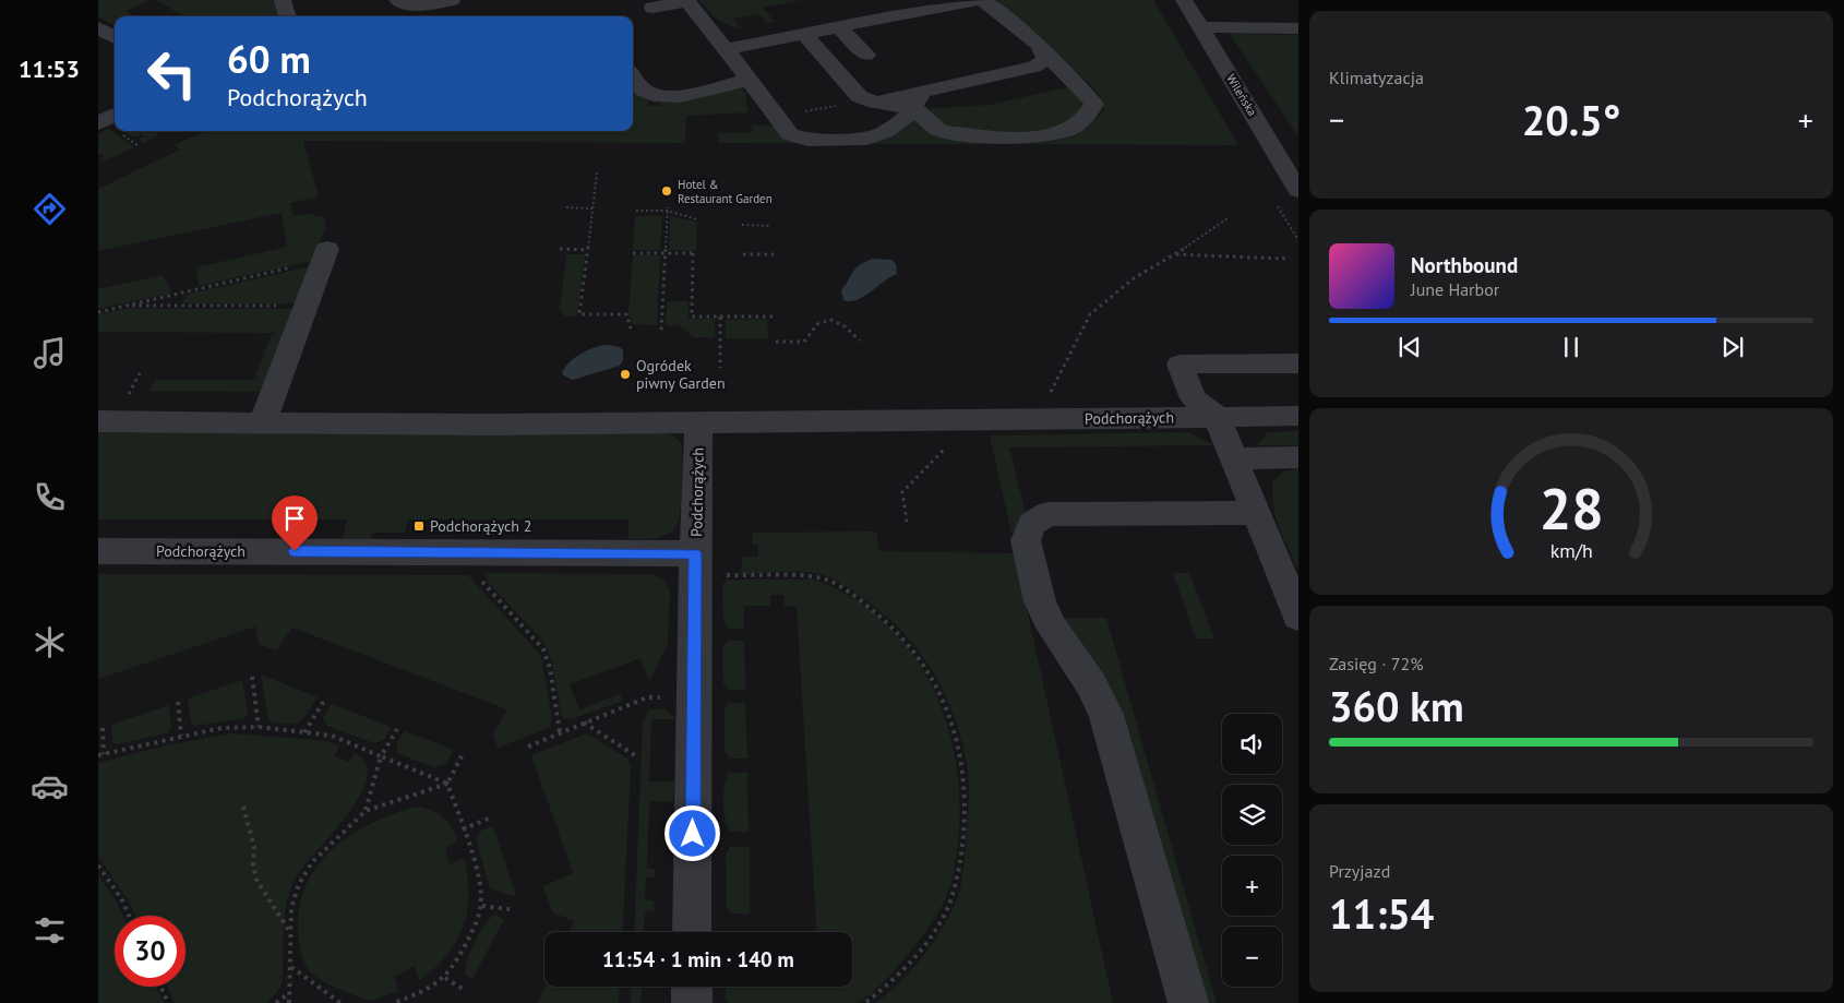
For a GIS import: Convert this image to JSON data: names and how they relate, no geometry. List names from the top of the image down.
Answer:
{
  "streets": {
    "street": ["Wileńska", "Podchorążych"]
  },
  "places": {
    "other": ["Hotel & Restaurant Garden", "Ogródek piwny Garden"],
    "transit": ["Podchorążych 2"]
  },
  "page": {
    "tabs": "11:53",
    "tile": [
      "Klimatyzacja",
      ["Zasięg · 72%", "360 km"],
      ["Przyjazd", "11:54"]
    ],
    "turn": ["60 m", "Podchorążych"],
    "heat": ["−", "20.5°", "+"],
    "song": ["Northbound", "June Harbor"],
    "map_buttons": ["+", "−"],
    "limit": "30",
    "trip": "11:54 · 1 min · 140 m",
    "gauge": ["28", "km/h"]
  }
}
